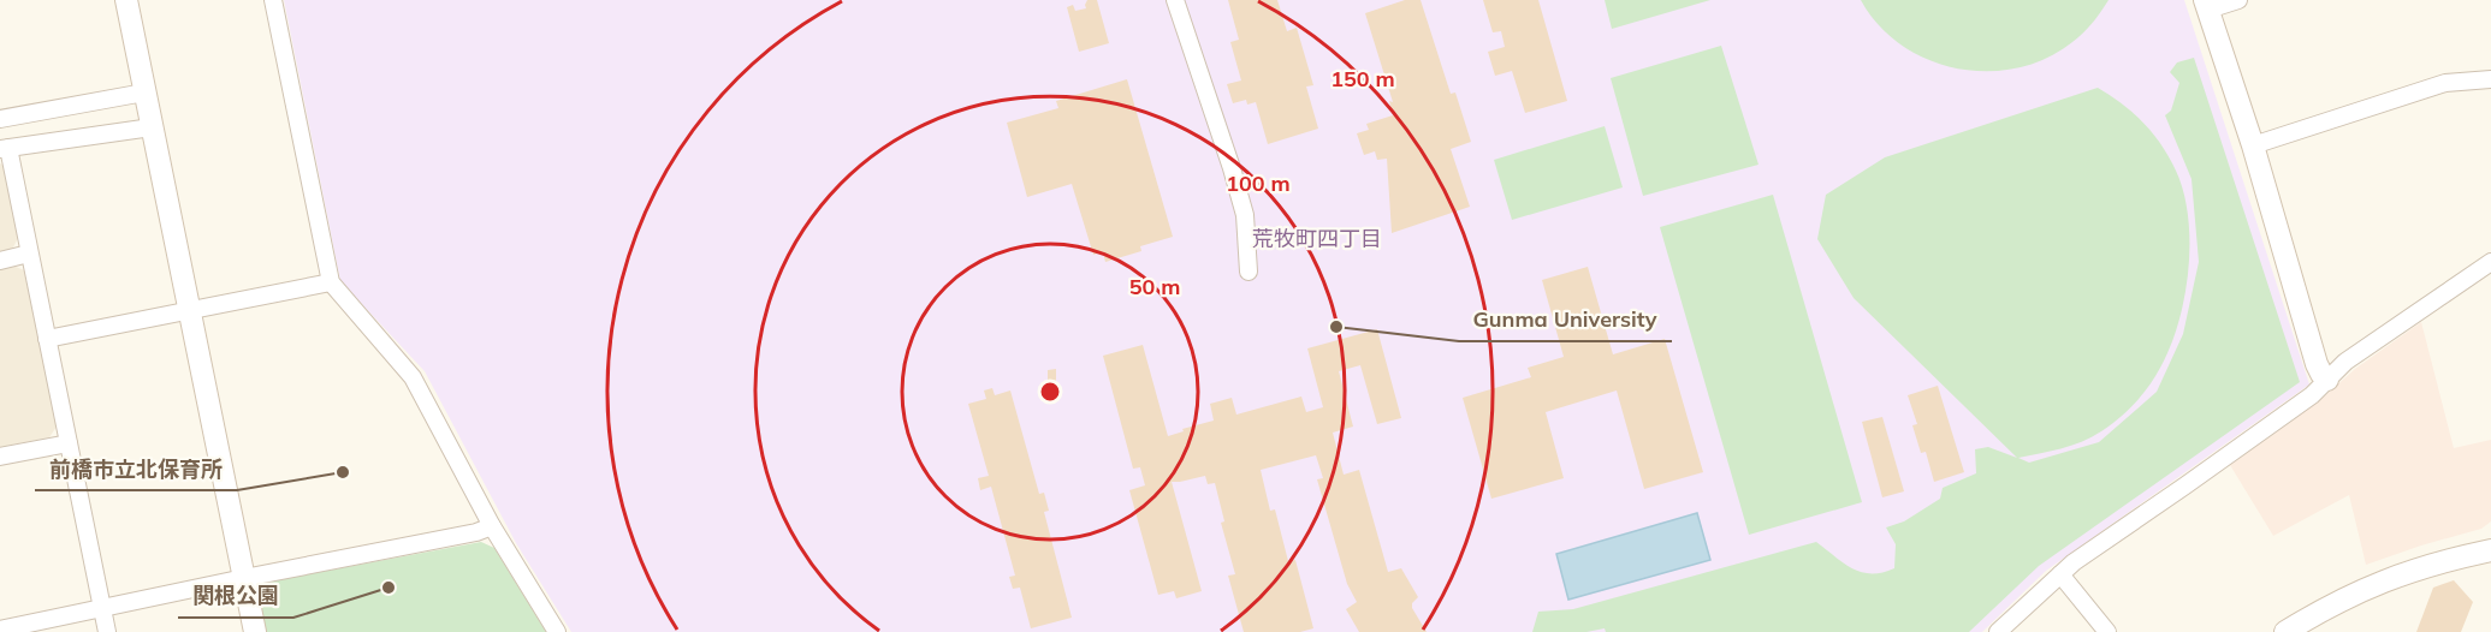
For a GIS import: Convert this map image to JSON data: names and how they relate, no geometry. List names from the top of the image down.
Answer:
{
  "districts": ["荒牧町四丁目"],
  "places": ["Gunma University", "前橋市立北保育所", "関根公園"],
  "rings": ["150 m", "100 m", "50 m"]
}
